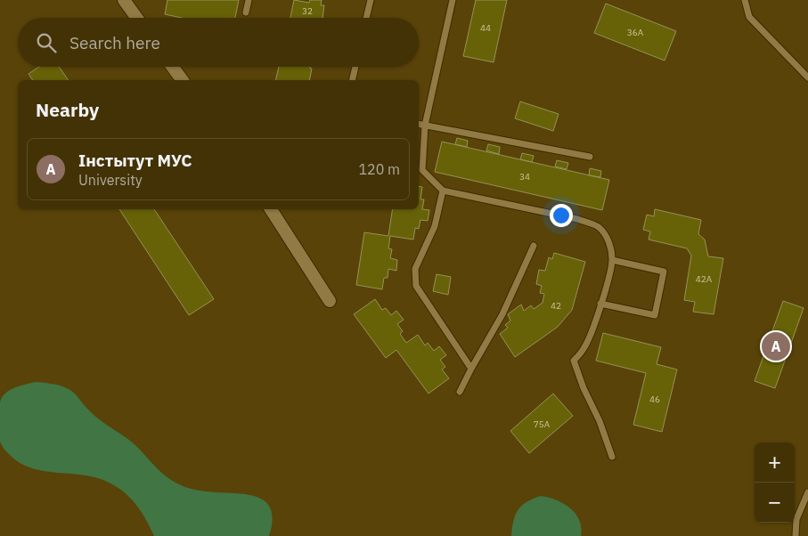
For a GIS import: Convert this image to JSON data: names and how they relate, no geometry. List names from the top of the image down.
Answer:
{
  "house_numbers": [
    "32",
    "44",
    "36А",
    "34",
    "42А",
    "42",
    "46",
    "75А"
  ],
  "page": {
    "search": "Search here",
    "heading": "Nearby",
    "list": [
      {
        "mark": "A",
        "name": "Інстытут МУС",
        "note": "University",
        "value": "120 m"
      }
    ],
    "pins": "A",
    "map_buttons": ["+", "−"]
  }
}
